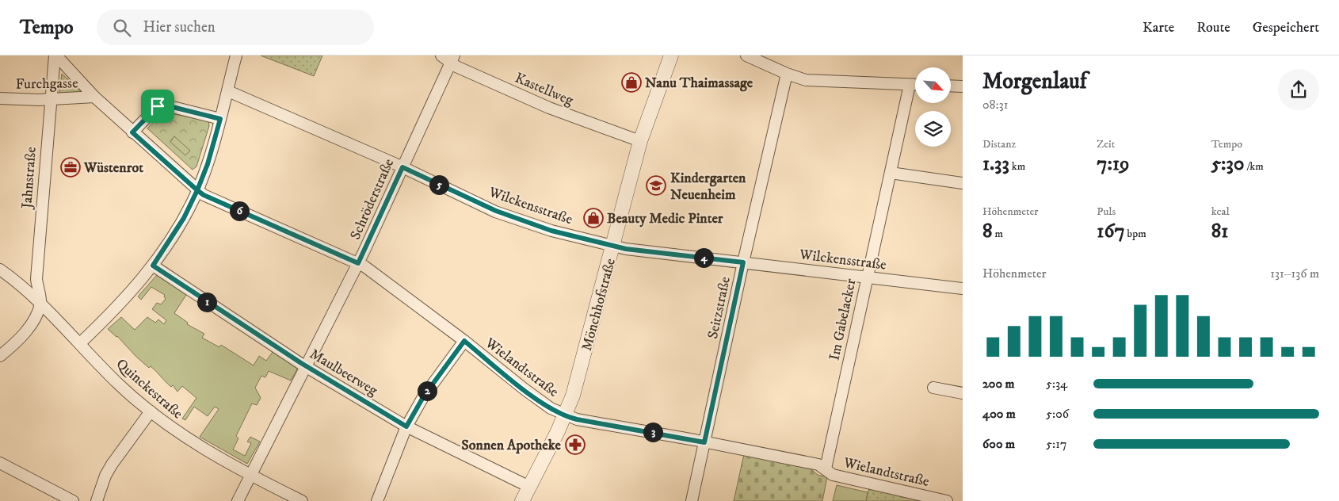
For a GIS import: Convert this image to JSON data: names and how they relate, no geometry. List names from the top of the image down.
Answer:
{
  "streets": {
    "street": [
      "Furchgasse",
      "Kastellweg",
      "Jahnstraße",
      "Schröderstraße",
      "Wilckensstraße",
      "Mönchhofstraße",
      "Seitzstraße",
      "Im Gabelacker",
      "Wielandtstraße",
      "Maulbeerweg",
      "Quinckestraße"
    ]
  },
  "crossings": [
    ["Furchgasse", "Jahnstraße"],
    ["Furchgasse", "Wielandtstraße"],
    ["Kastellweg", "Schröderstraße"],
    ["Kastellweg", "Mönchhofstraße"],
    ["Jahnstraße", "Wielandtstraße"],
    ["Jahnstraße", "Quinckestraße"],
    ["Schröderstraße", "Wilckensstraße"],
    ["Schröderstraße", "Wielandtstraße"],
    ["Schröderstraße", "Maulbeerweg"],
    ["Schröderstraße", "Quinckestraße"],
    ["Wilckensstraße", "Mönchhofstraße"],
    ["Wilckensstraße", "Seitzstraße"],
    ["Wilckensstraße", "Im Gabelacker"],
    ["Mönchhofstraße", "Wielandtstraße"],
    ["Mönchhofstraße", "Maulbeerweg"],
    ["Seitzstraße", "Wielandtstraße"],
    ["Im Gabelacker", "Wielandtstraße"]
  ],
  "places": {
    "shop": ["Nanu Thaimassage", "Beauty Medic Pinter"],
    "office": ["Wüstenrot"],
    "school or university": ["Kindergarten Neuenheim"],
    "pharmacy": ["Sonnen Apotheke"]
  },
  "north": "bottom right",
  "page": {
    "header": "Tempo",
    "search": "Hier suchen",
    "nav": ["Karte", "Route", "Gespeichert"],
    "heading": ["Morgenlauf", "08:31"],
    "stats": [
      ["Distanz", "1.33 km"],
      ["Zeit", "7:19"],
      ["Tempo", "5:30 /km"],
      ["Höhenmeter", "8 m"],
      ["Puls", "167 bpm"],
      ["kcal", "81"]
    ],
    "pins": [
      "5",
      "6",
      "4",
      "1",
      "2",
      "3"
    ],
    "chart": ["Höhenmeter", "131–136 m"],
    "list": [
      {
        "name": "200 m",
        "note": "5:34"
      },
      {
        "name": "400 m",
        "note": "5:06"
      },
      {
        "name": "600 m",
        "note": "5:17"
      }
    ]
  }
}
